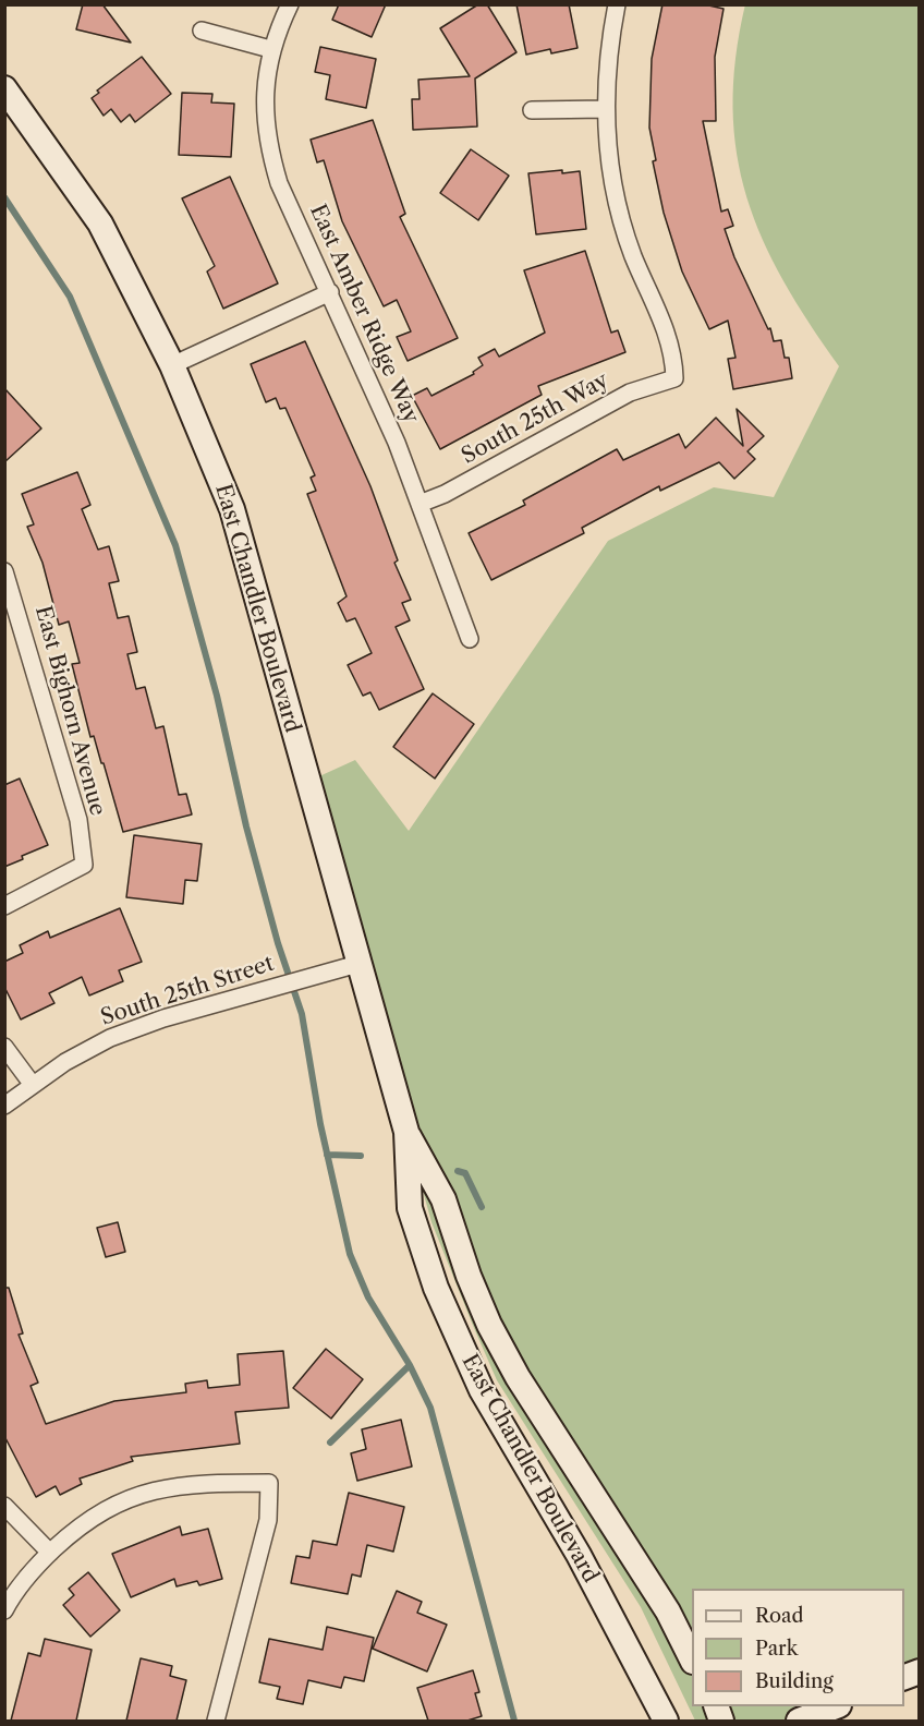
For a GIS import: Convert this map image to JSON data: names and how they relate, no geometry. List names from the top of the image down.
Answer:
{
  "streets": {
    "main road": ["East Chandler Boulevard"],
    "street": [
      "East Amber Ridge Way",
      "South 25th Way",
      "East Bighorn Avenue",
      "South 25th Street"
    ]
  },
  "crossings": [
    ["East Amber Ridge Way", "South 25th Way"],
    ["East Chandler Boulevard", "South 25th Street"]
  ],
  "legend": ["Road", "Park", "Building"]
}
